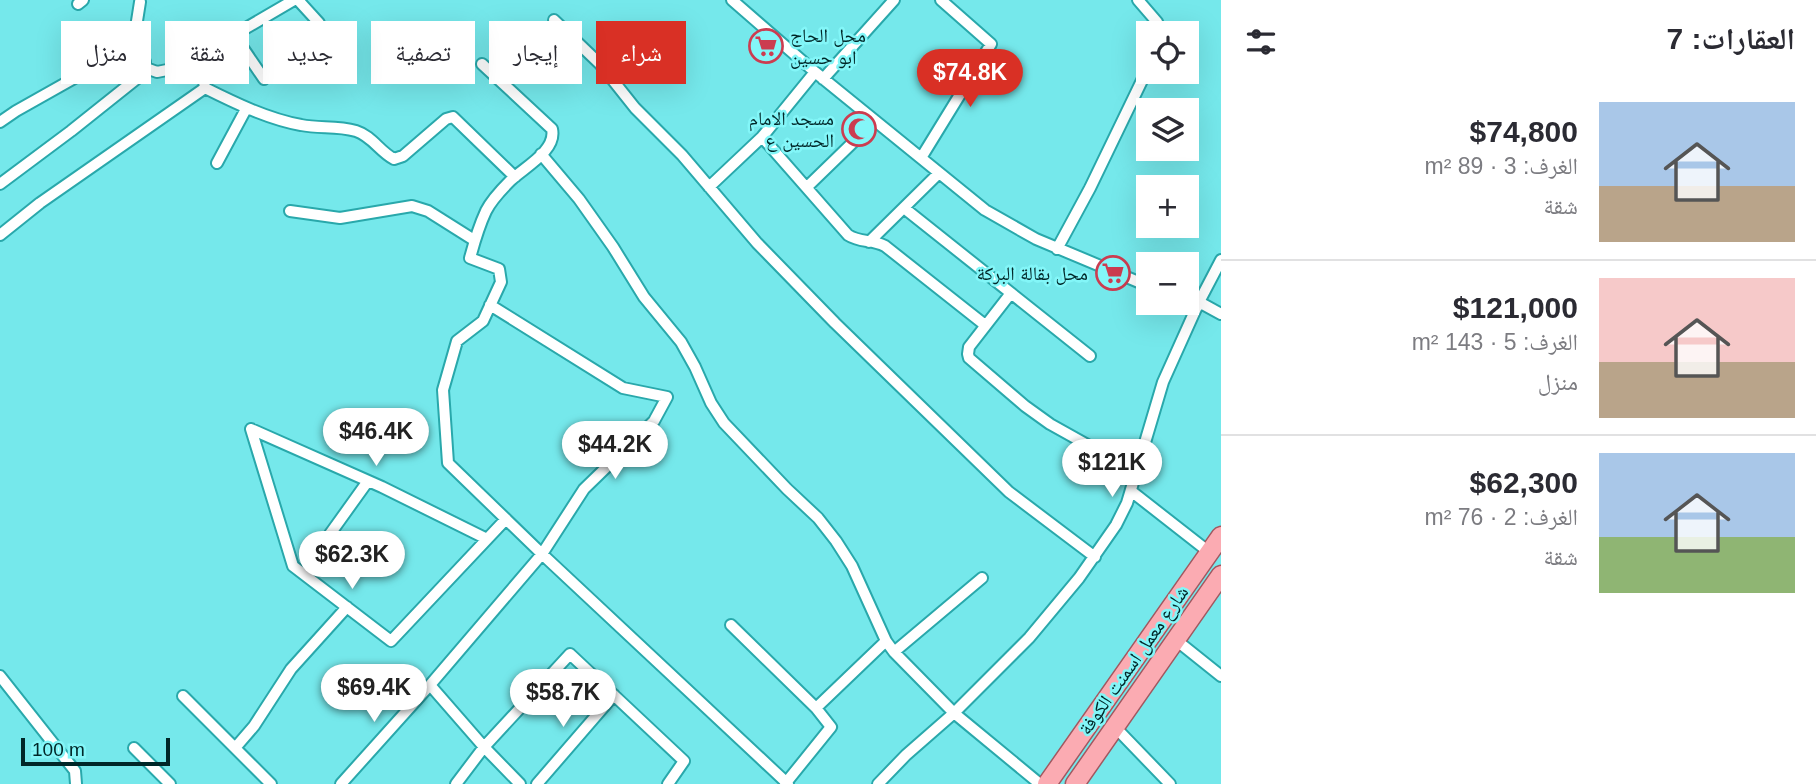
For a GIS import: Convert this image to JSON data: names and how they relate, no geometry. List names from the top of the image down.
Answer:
{
  "streets": {
    "main road": ["شارع معمل اسمنت الكوفة"]
  },
  "places": {
    "supermarket": ["محل الحاج ابو حسين", "محل بقالة البركة"],
    "mosque": ["مسجد الامام الحسين ع"]
  },
  "scale_bar": "100 m",
  "page": {
    "heading": "العقارات: 7",
    "map_buttons": ["+", "−"],
    "chip": [
      "شراء",
      "إيجار",
      "تصفية",
      "جديد",
      "شقة",
      "منزل"
    ],
    "price": [
      "$74.8K",
      "$46.4K",
      "$44.2K",
      "$121K",
      "$62.3K",
      "$69.4K",
      "$58.7K"
    ],
    "list": [
      {
        "name": "$74,800",
        "note": "الغرف: 3 · 89 m² · شقة"
      },
      {
        "name": "$121,000",
        "note": "الغرف: 5 · 143 m² · منزل"
      },
      {
        "name": "$62,300",
        "note": "الغرف: 2 · 76 m² · شقة"
      }
    ],
    "scale": "100 m"
  }
}
